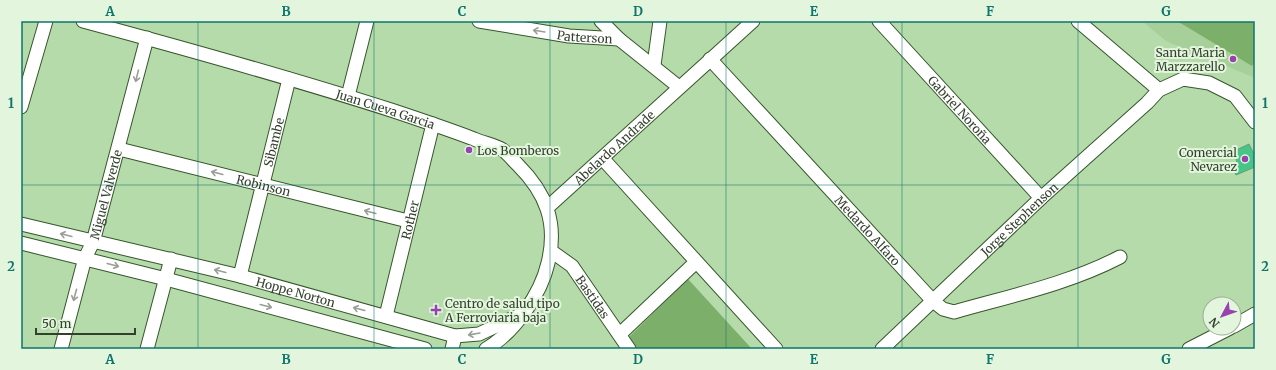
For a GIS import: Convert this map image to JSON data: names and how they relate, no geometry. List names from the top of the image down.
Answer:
{
  "streets": {
    "street": [
      "Patterson",
      "Juan Cueva Garcia",
      "Gabriel Noroña",
      "Sibambe",
      "Abelardo Andrade",
      "Robinson",
      "Miguel Valverde",
      "Jorge Stephenson",
      "Rother",
      "Medardo Alfaro",
      "Hoppe Norton",
      "Bastidas"
    ]
  },
  "crossings": [
    ["Juan Cueva Garcia", "Sibambe"],
    ["Juan Cueva Garcia", "Abelardo Andrade"],
    ["Juan Cueva Garcia", "Miguel Valverde"],
    ["Juan Cueva Garcia", "Rother"],
    ["Juan Cueva Garcia", "Hoppe Norton"],
    ["Juan Cueva Garcia", "Bastidas"],
    ["Gabriel Noroña", "Jorge Stephenson"],
    ["Sibambe", "Robinson"],
    ["Sibambe", "Hoppe Norton"],
    ["Abelardo Andrade", "Medardo Alfaro"],
    ["Robinson", "Miguel Valverde"],
    ["Robinson", "Rother"],
    ["Miguel Valverde", "Hoppe Norton"],
    ["Jorge Stephenson", "Medardo Alfaro"],
    ["Rother", "Hoppe Norton"]
  ],
  "one_way": ["Patterson", "Robinson"],
  "places": {
    "other": ["Santa Maria Marzzarello", "Los Bomberos", "Comercial Nevarez"],
    "health": ["Centro de salud tipo A Ferroviaria baja"]
  },
  "scale_bar": "50 m",
  "north": "bottom left",
  "grid": {
    "columns": [
      "A",
      "B",
      "C",
      "D",
      "E",
      "F",
      "G"
    ],
    "rows": ["1", "2"]
  }
}
